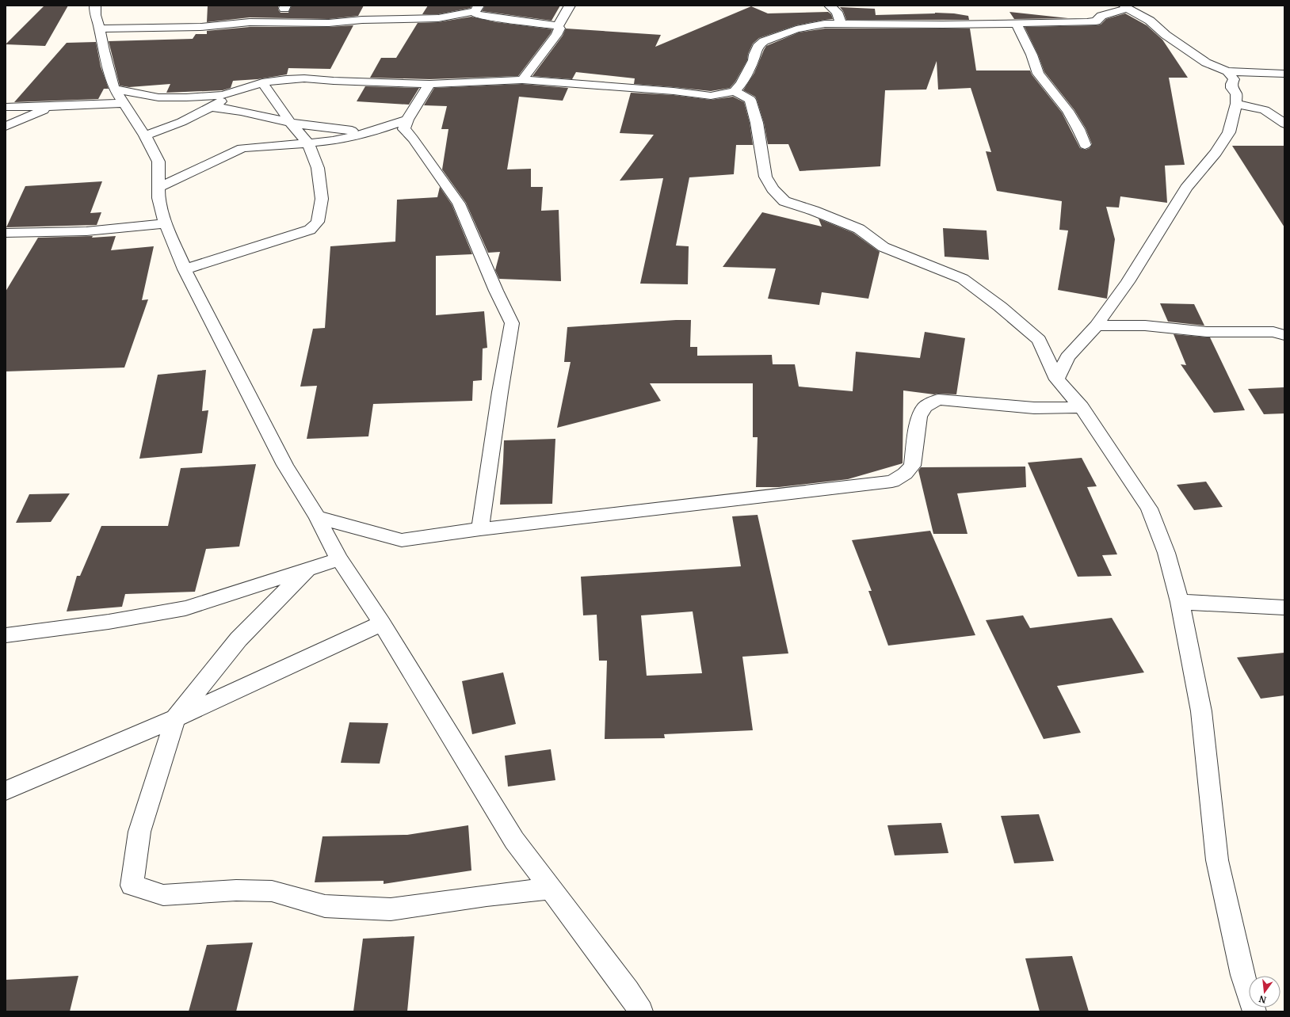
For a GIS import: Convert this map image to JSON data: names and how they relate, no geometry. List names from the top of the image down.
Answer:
{
  "north": "bottom"
}
